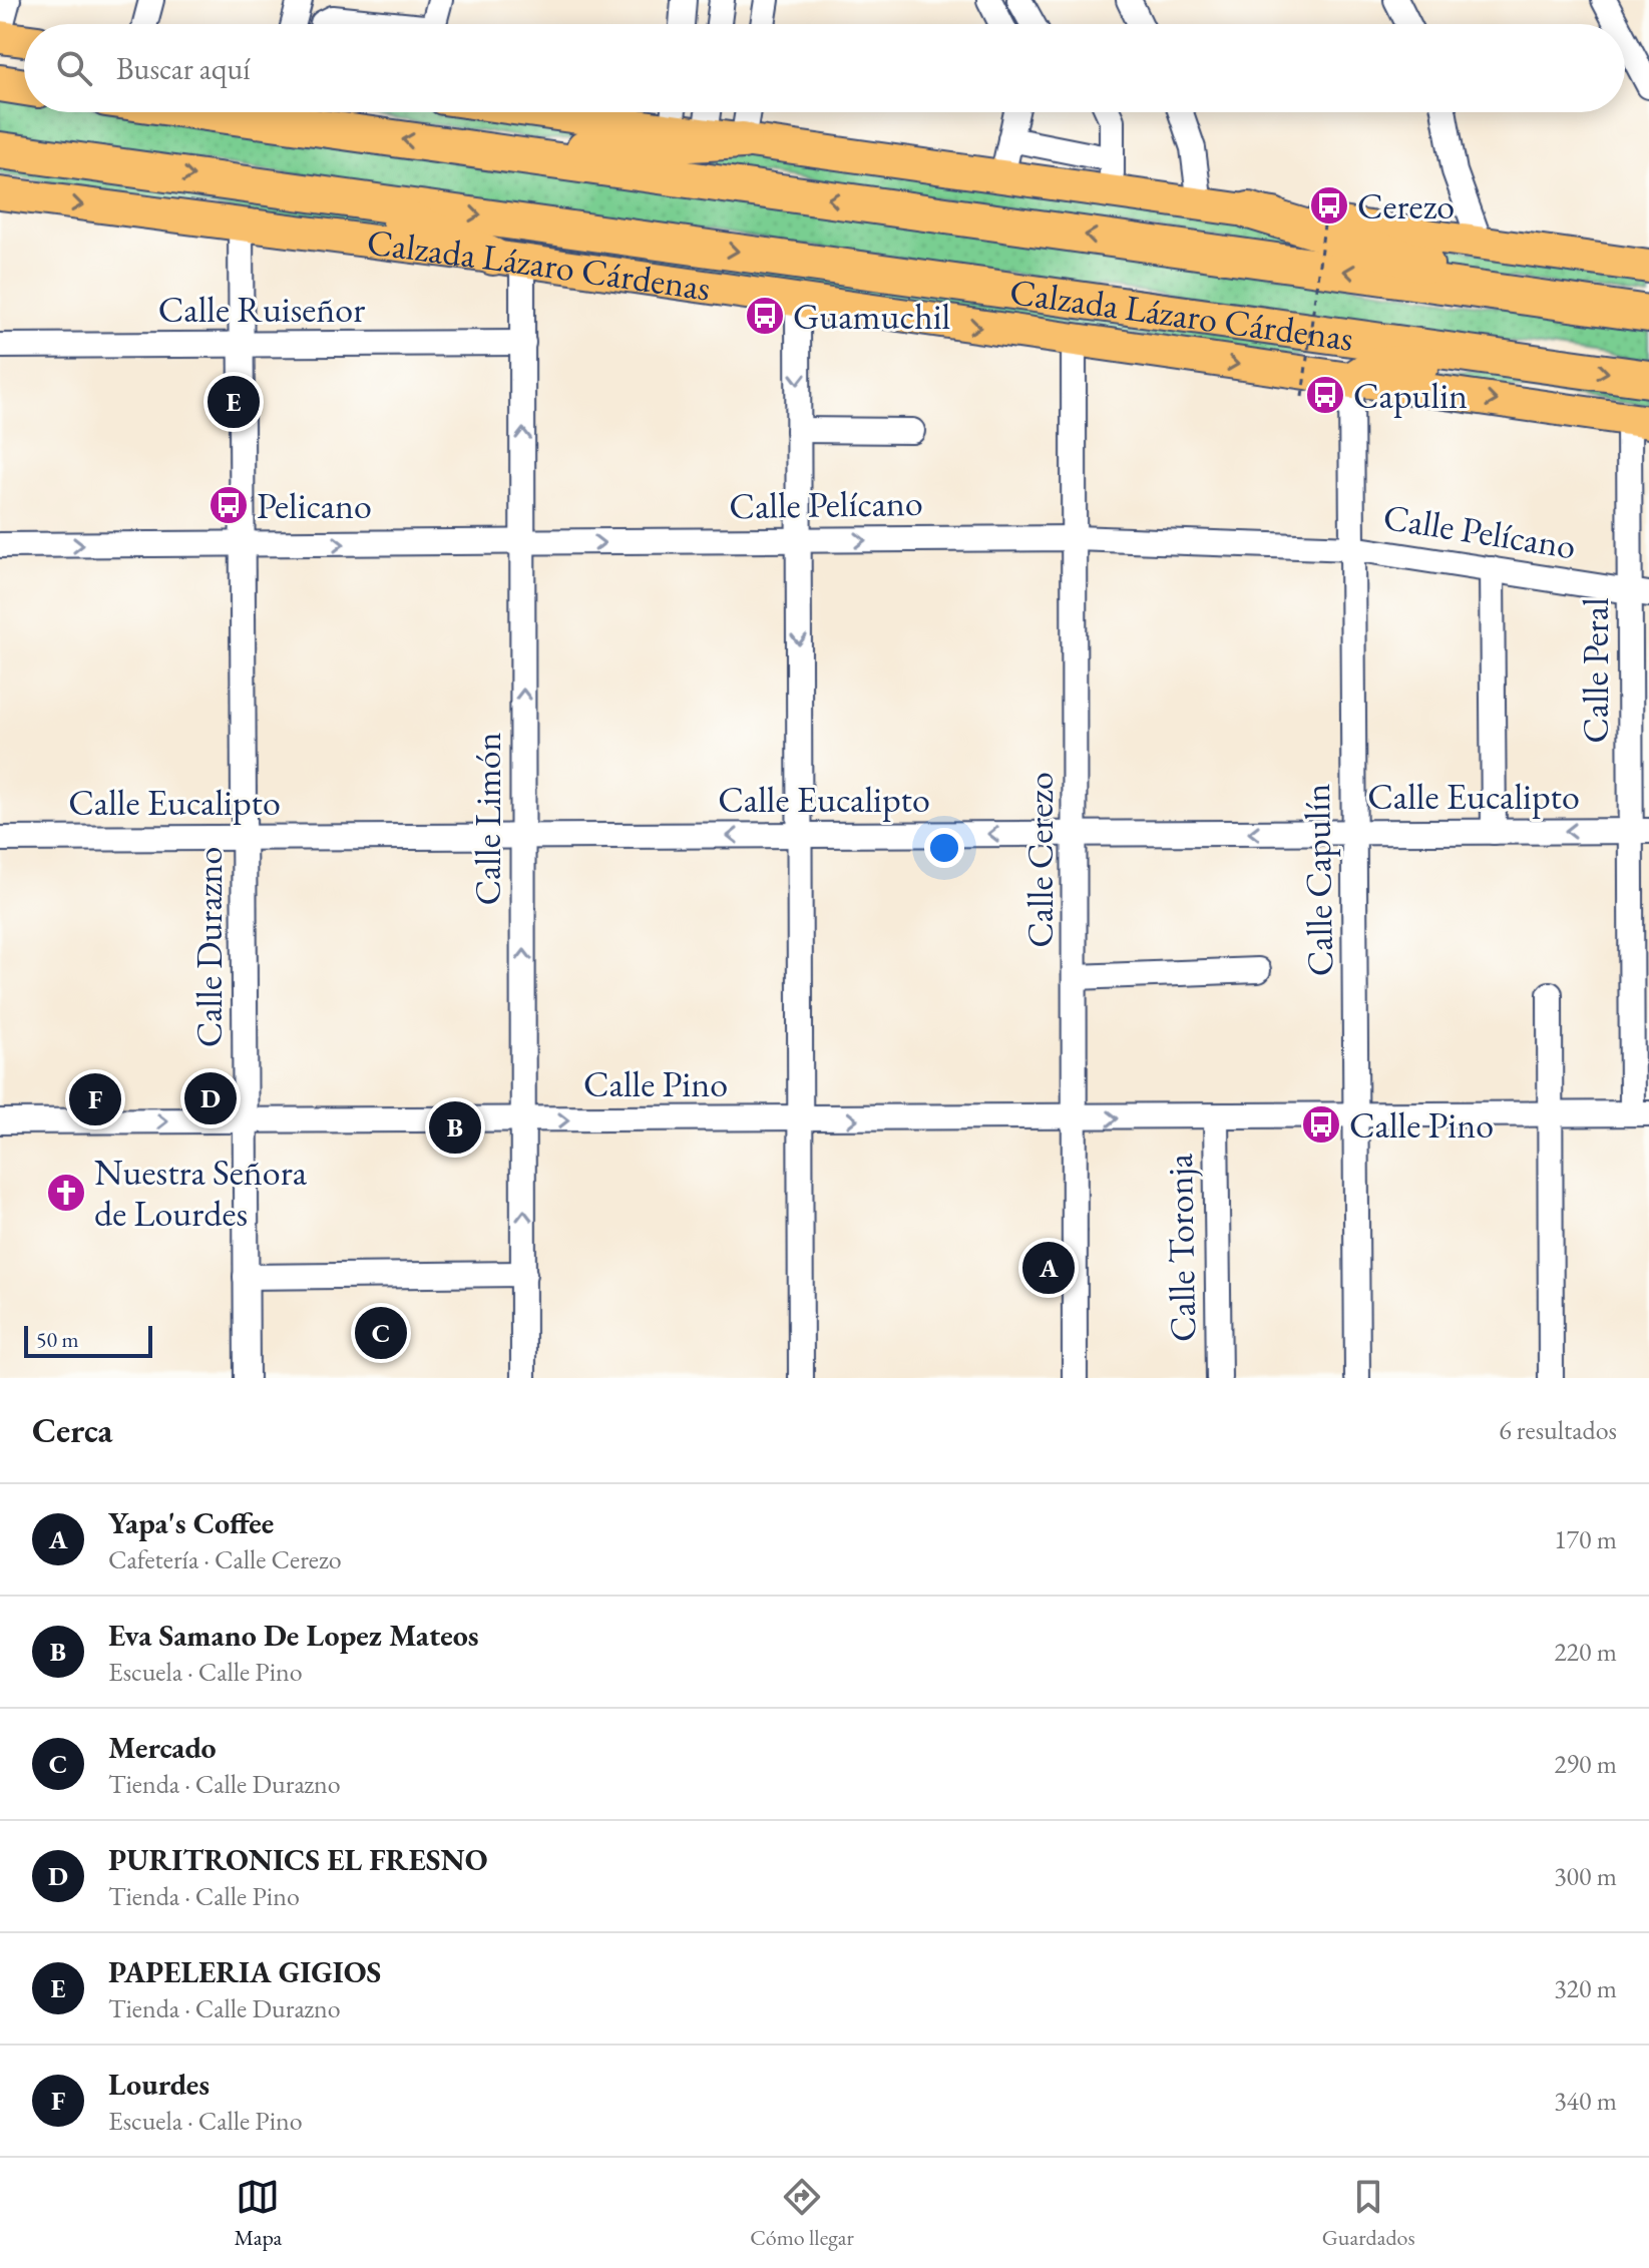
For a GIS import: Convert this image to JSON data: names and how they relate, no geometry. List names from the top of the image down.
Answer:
{
  "streets": {
    "highway": ["Calzada Lázaro Cárdenas"],
    "street": [
      "Calle Ruiseñor",
      "Calle Pelícano",
      "Calle Peral",
      "Calle Eucalipto",
      "Calle Limón",
      "Calle Cerezo",
      "Calle Capulín",
      "Calle Durazno",
      "Calle Pino",
      "Calle Toronja"
    ]
  },
  "crossings": [
    ["Calzada Lázaro Cárdenas", "Calle Peral"],
    ["Calzada Lázaro Cárdenas", "Calle Limón"],
    ["Calzada Lázaro Cárdenas", "Calle Cerezo"],
    ["Calzada Lázaro Cárdenas", "Calle Capulín"],
    ["Calzada Lázaro Cárdenas", "Calle Durazno"],
    ["Calle Ruiseñor", "Calle Limón"],
    ["Calle Ruiseñor", "Calle Durazno"],
    ["Calle Pelícano", "Calle Peral"],
    ["Calle Pelícano", "Calle Limón"],
    ["Calle Pelícano", "Calle Cerezo"],
    ["Calle Pelícano", "Calle Capulín"],
    ["Calle Pelícano", "Calle Durazno"],
    ["Calle Peral", "Calle Eucalipto"],
    ["Calle Peral", "Calle Pino"],
    ["Calle Eucalipto", "Calle Limón"],
    ["Calle Eucalipto", "Calle Cerezo"],
    ["Calle Eucalipto", "Calle Capulín"],
    ["Calle Eucalipto", "Calle Durazno"],
    ["Calle Limón", "Calle Pino"],
    ["Calle Cerezo", "Calle Pino"],
    ["Calle Capulín", "Calle Pino"],
    ["Calle Durazno", "Calle Pino"],
    ["Calle Pino", "Calle Toronja"]
  ],
  "one_way": [
    "Calle Pelícano",
    "Calle Eucalipto",
    "Calle Limón",
    "Calle Pino"
  ],
  "places": {
    "bus stop": [
      "Cerezo",
      "Guamuchil",
      "Capulin",
      "Pelicano",
      "Calle Pino"
    ],
    "church": ["Nuestra Señora de Lourdes"]
  },
  "scale_bar": "50 m",
  "page": {
    "search": "Buscar aquí",
    "pins": [
      "E",
      "D",
      "F",
      "B",
      "A",
      "C"
    ],
    "scale": "50 m",
    "heading": ["Cerca", "6 resultados"],
    "list": [
      {
        "mark": "A",
        "name": "Yapa's Coffee",
        "note": "Cafetería · Calle Cerezo",
        "value": "170 m"
      },
      {
        "mark": "B",
        "name": "Eva Samano De Lopez Mateos",
        "note": "Escuela · Calle Pino",
        "value": "220 m"
      },
      {
        "mark": "C",
        "name": "Mercado",
        "note": "Tienda · Calle Durazno",
        "value": "290 m"
      },
      {
        "mark": "D",
        "name": "PURITRONICS EL FRESNO",
        "note": "Tienda · Calle Pino",
        "value": "300 m"
      },
      {
        "mark": "E",
        "name": "PAPELERIA GIGIOS",
        "note": "Tienda · Calle Durazno",
        "value": "320 m"
      },
      {
        "mark": "F",
        "name": "Lourdes",
        "note": "Escuela · Calle Pino",
        "value": "340 m"
      }
    ],
    "nav": ["Mapa", "Cómo llegar", "Guardados"]
  }
}
